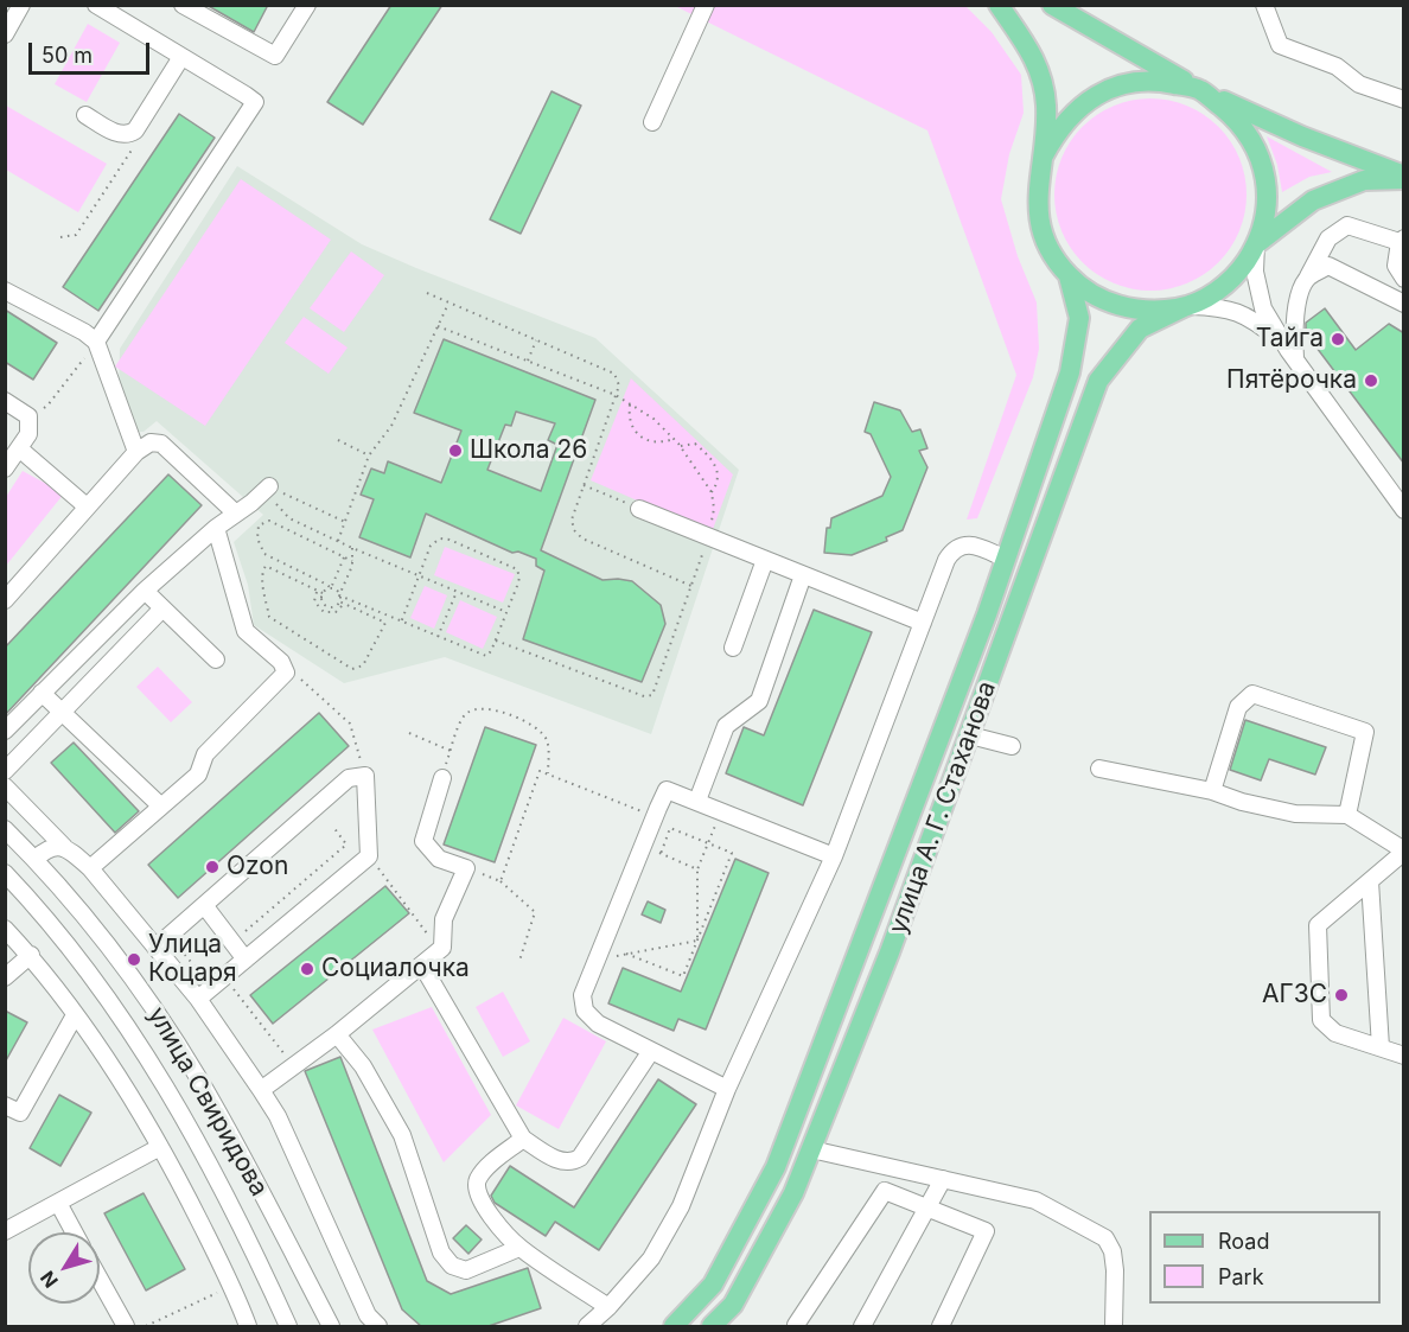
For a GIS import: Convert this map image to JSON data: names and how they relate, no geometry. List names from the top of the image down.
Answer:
{
  "streets": {
    "main road": ["улица А. Г. Стаханова"],
    "street": ["улица Свиридова"]
  },
  "places": [
    "Тайга",
    "Пятёрочка",
    "Школа 26",
    "Ozon",
    "Улица Коцаря",
    "Социалочка",
    "АГЗС"
  ],
  "legend": ["Road", "Park"],
  "scale_bar": "50 m",
  "north": "bottom left"
}
